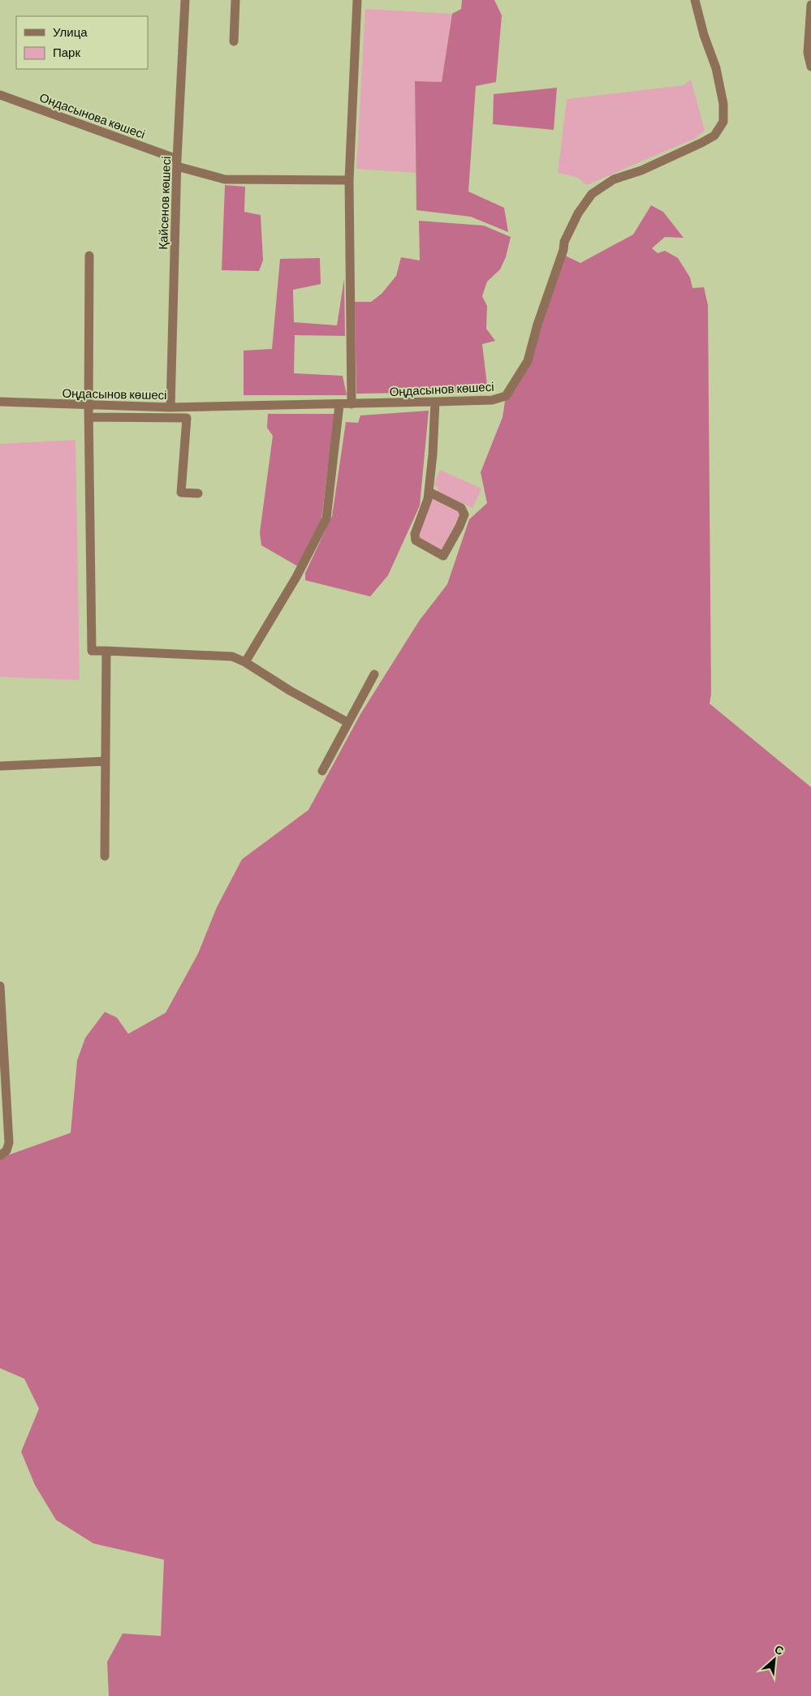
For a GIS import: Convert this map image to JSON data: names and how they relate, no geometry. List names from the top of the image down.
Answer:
{
  "streets": {
    "street": ["Ондасынова көшесі", "Қайсенов көшесі", "Оңдасынов көшесі"]
  },
  "crossings": [
    ["Ондасынова көшесі", "Қайсенов көшесі"],
    ["Қайсенов көшесі", "Оңдасынов көшесі"]
  ],
  "legend": ["Улица", "Парк"],
  "north": "top right"
}
